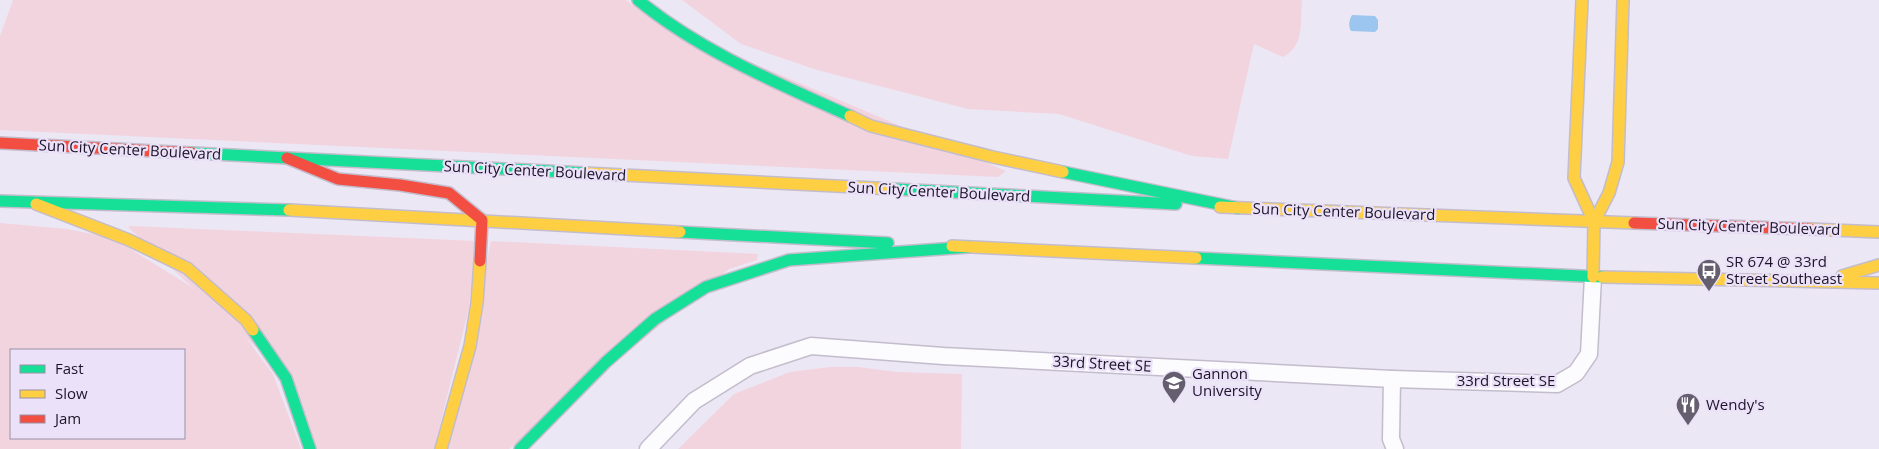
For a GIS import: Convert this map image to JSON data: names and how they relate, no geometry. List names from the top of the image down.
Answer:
{
  "streets": {
    "main road": ["Sun City Center Boulevard"],
    "street": ["33rd Street SE"]
  },
  "places": {
    "bus stop": ["SR 674 @ 33rd Street Southeast"],
    "school or university": ["Gannon University"],
    "restaurant": ["Wendy's"]
  },
  "legend": ["Fast", "Slow", "Jam"]
}
